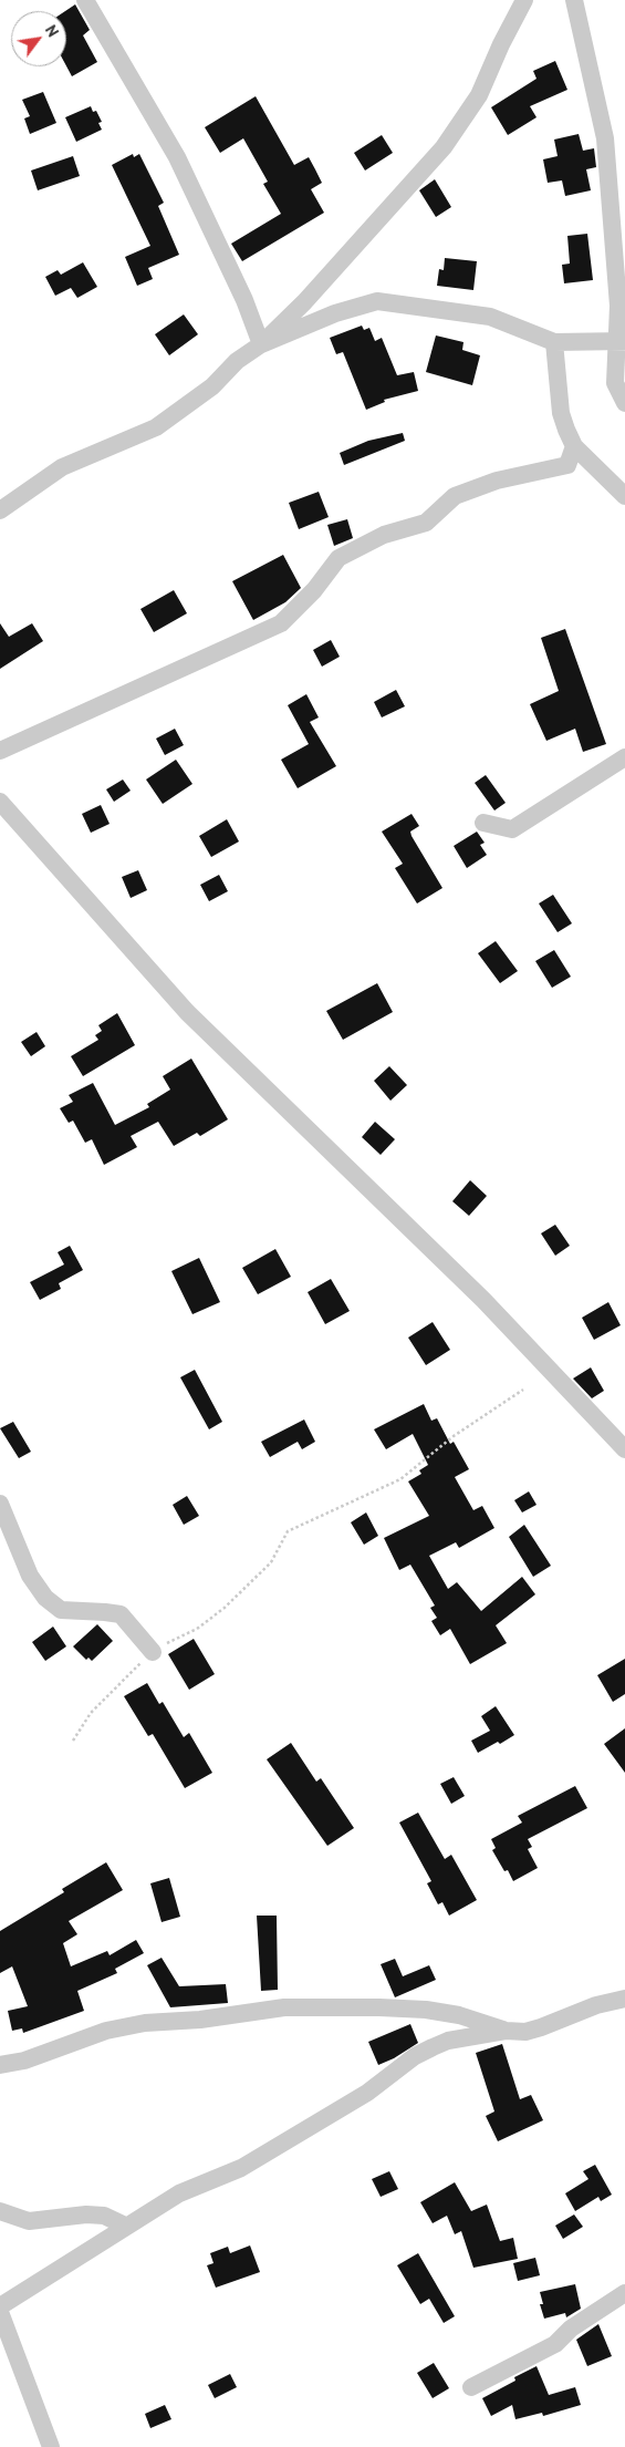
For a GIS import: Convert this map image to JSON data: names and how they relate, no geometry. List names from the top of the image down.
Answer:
{
  "north": "top right"
}
